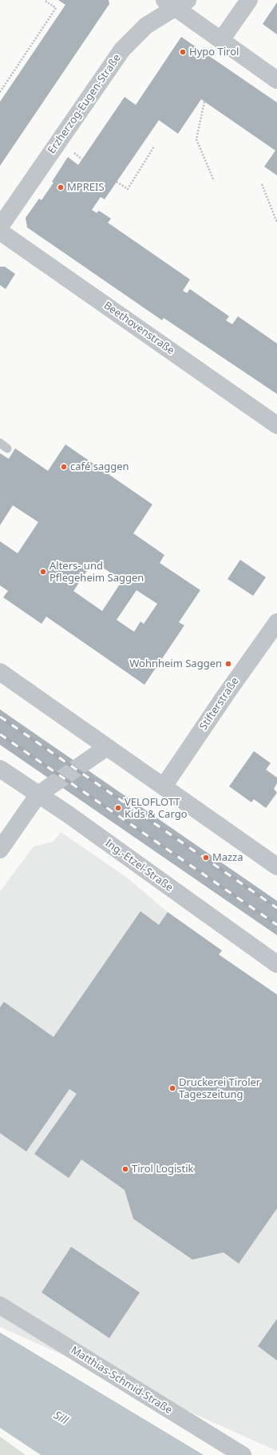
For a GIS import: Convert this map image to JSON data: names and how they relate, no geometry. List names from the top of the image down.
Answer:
{
  "streets": {
    "street": [
      "Erzherzog-Eugen-Straße",
      "Beethovenstraße",
      "Stifterstraße",
      "Ing.-Etzel-Straße",
      "Matthias-Schmid-Straße"
    ]
  },
  "water": ["Sill"],
  "places": [
    "Hypo Tirol",
    "MPREIS",
    "café saggen",
    "Alters- und Pflegeheim Saggen",
    "Wohnheim Saggen",
    "VELOFLOTT Kids & Cargo",
    "Mazza",
    "Druckerei Tiroler Tageszeitung",
    "Tirol Logistik"
  ]
}
